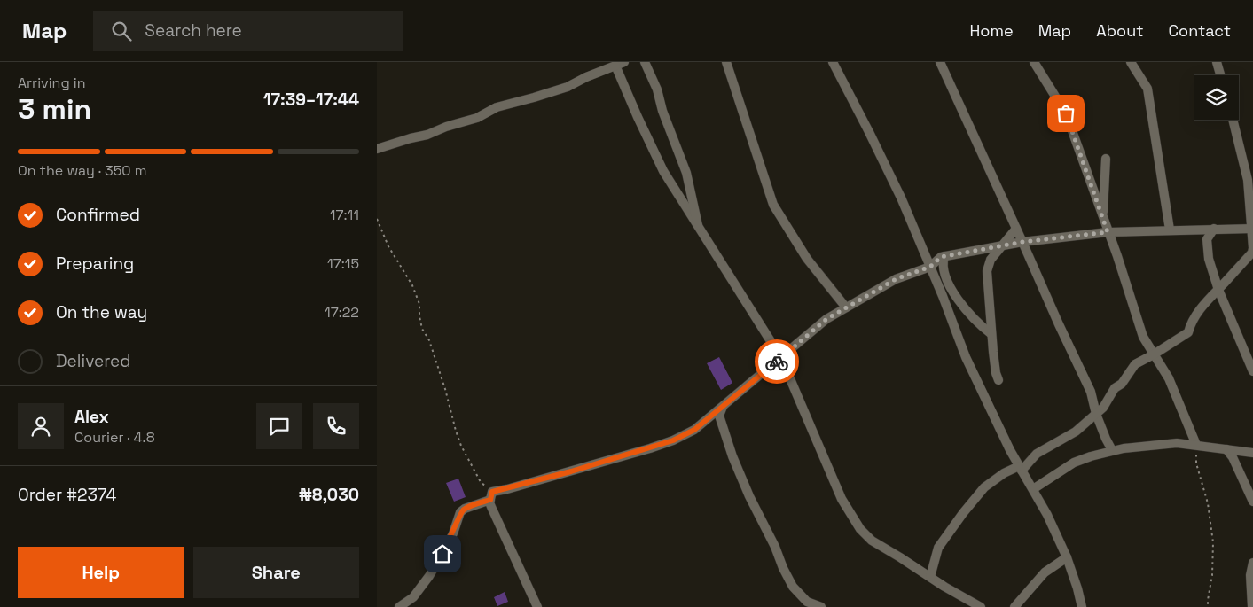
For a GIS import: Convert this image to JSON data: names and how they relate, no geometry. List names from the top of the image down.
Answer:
{
  "page": {
    "header": "Map",
    "search": "Search here",
    "nav": [
      "Home",
      "Map",
      "About",
      "Contact"
    ],
    "heading": ["3 min", "Arriving in", "17:39–17:44"],
    "panel": [
      "Alex",
      "Courier · 4.8",
      "Order #2374",
      "₦8,030"
    ],
    "bar": "On the way · 350 m",
    "list": [
      ["Confirmed", "17:11"],
      ["Preparing", "17:15"],
      ["On the way", "17:22"],
      "Delivered"
    ],
    "buttons": ["Help", "Share"]
  }
}
